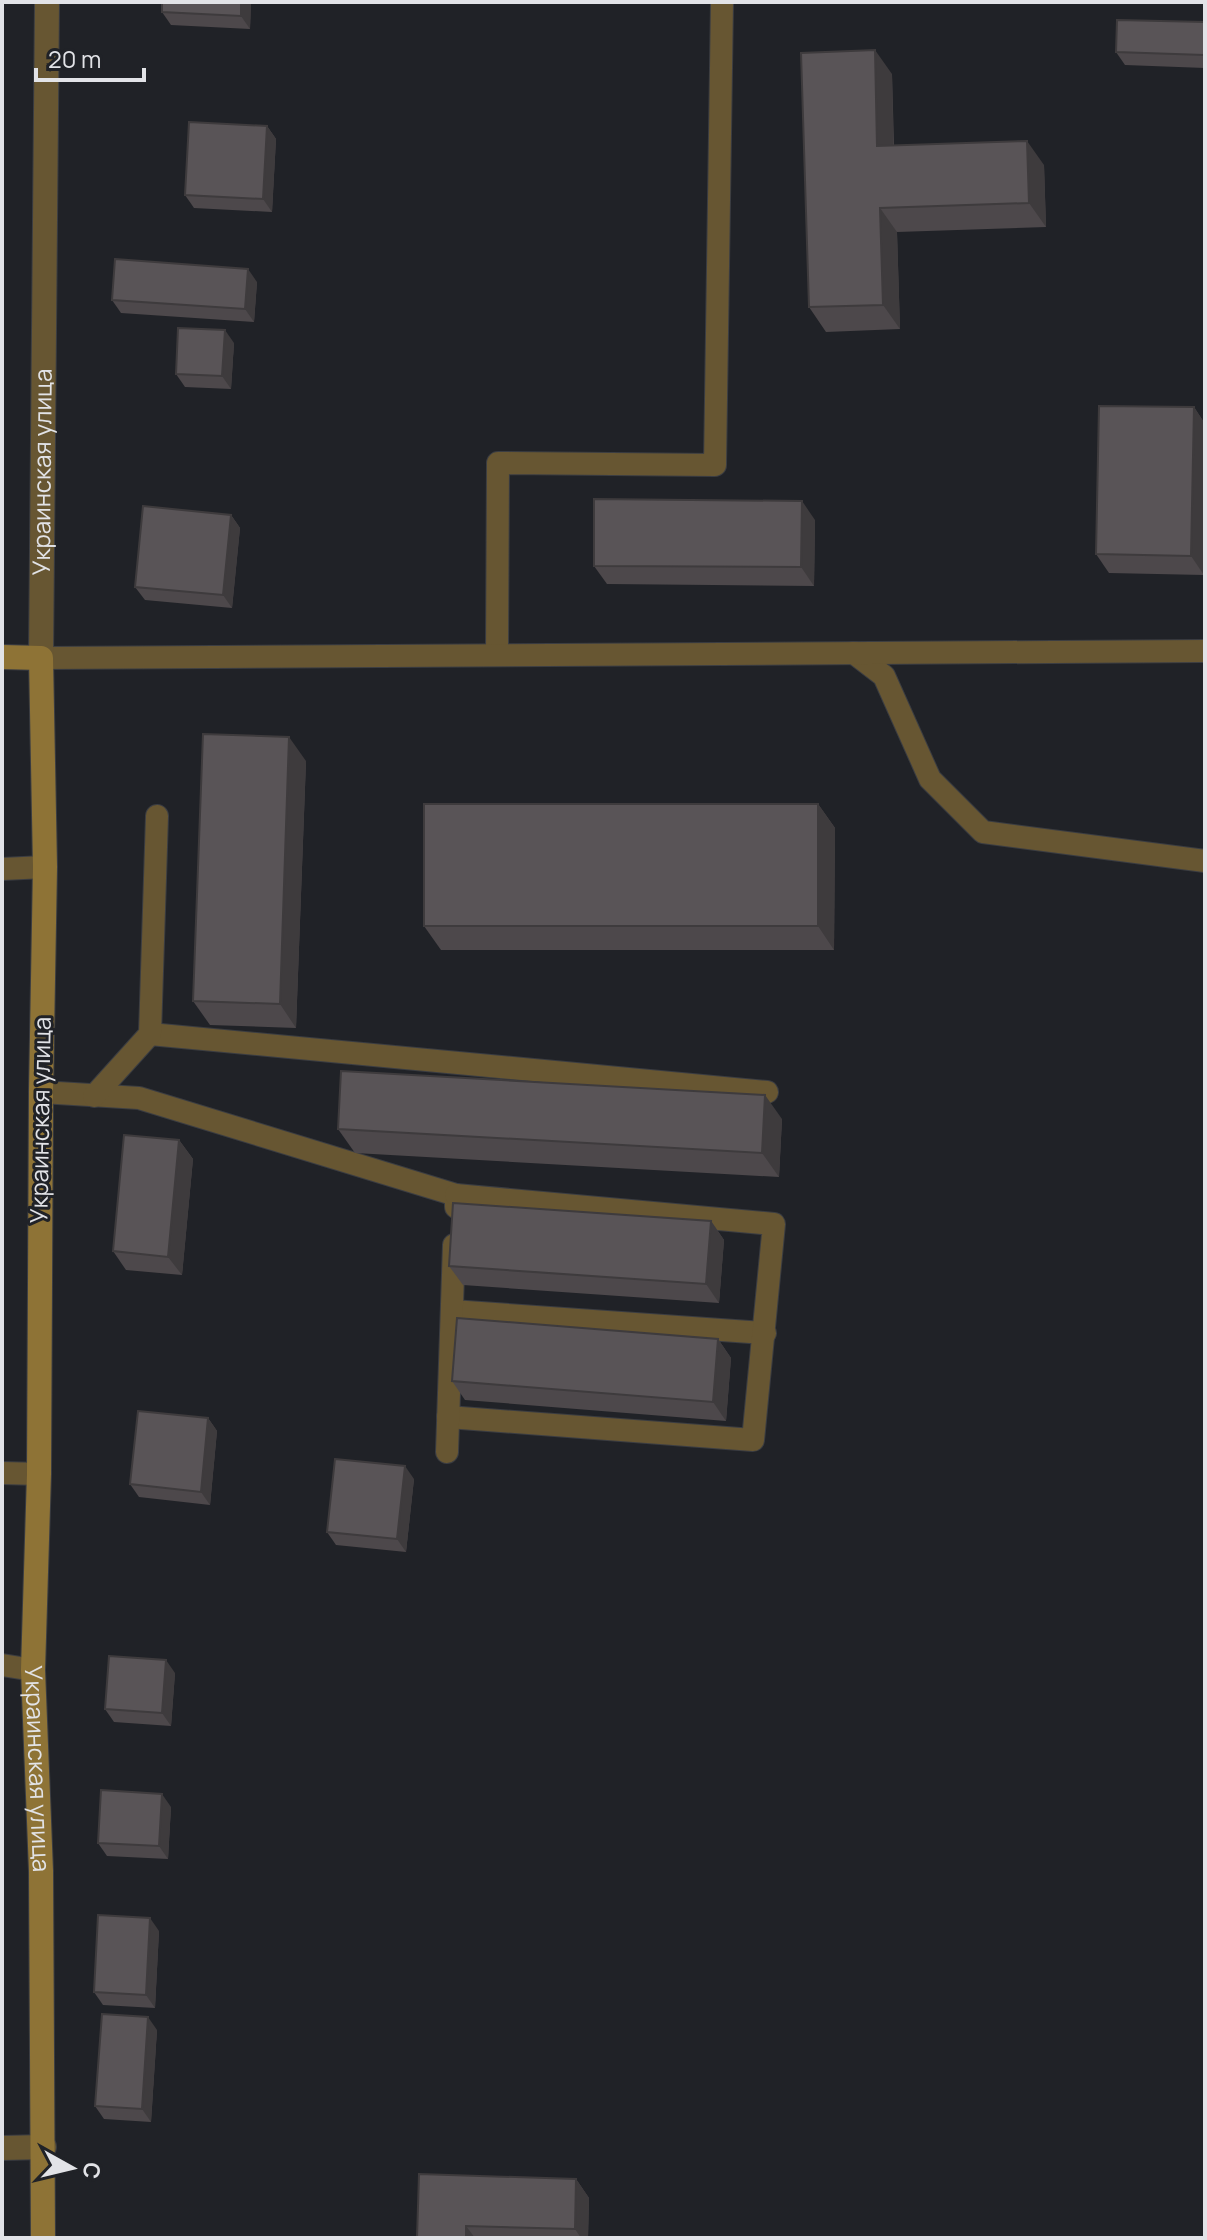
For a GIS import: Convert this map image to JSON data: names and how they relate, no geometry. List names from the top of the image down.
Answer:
{
  "streets": {
    "street": ["Украинская улица"]
  },
  "scale_bar": "20 m",
  "north": "right"
}
